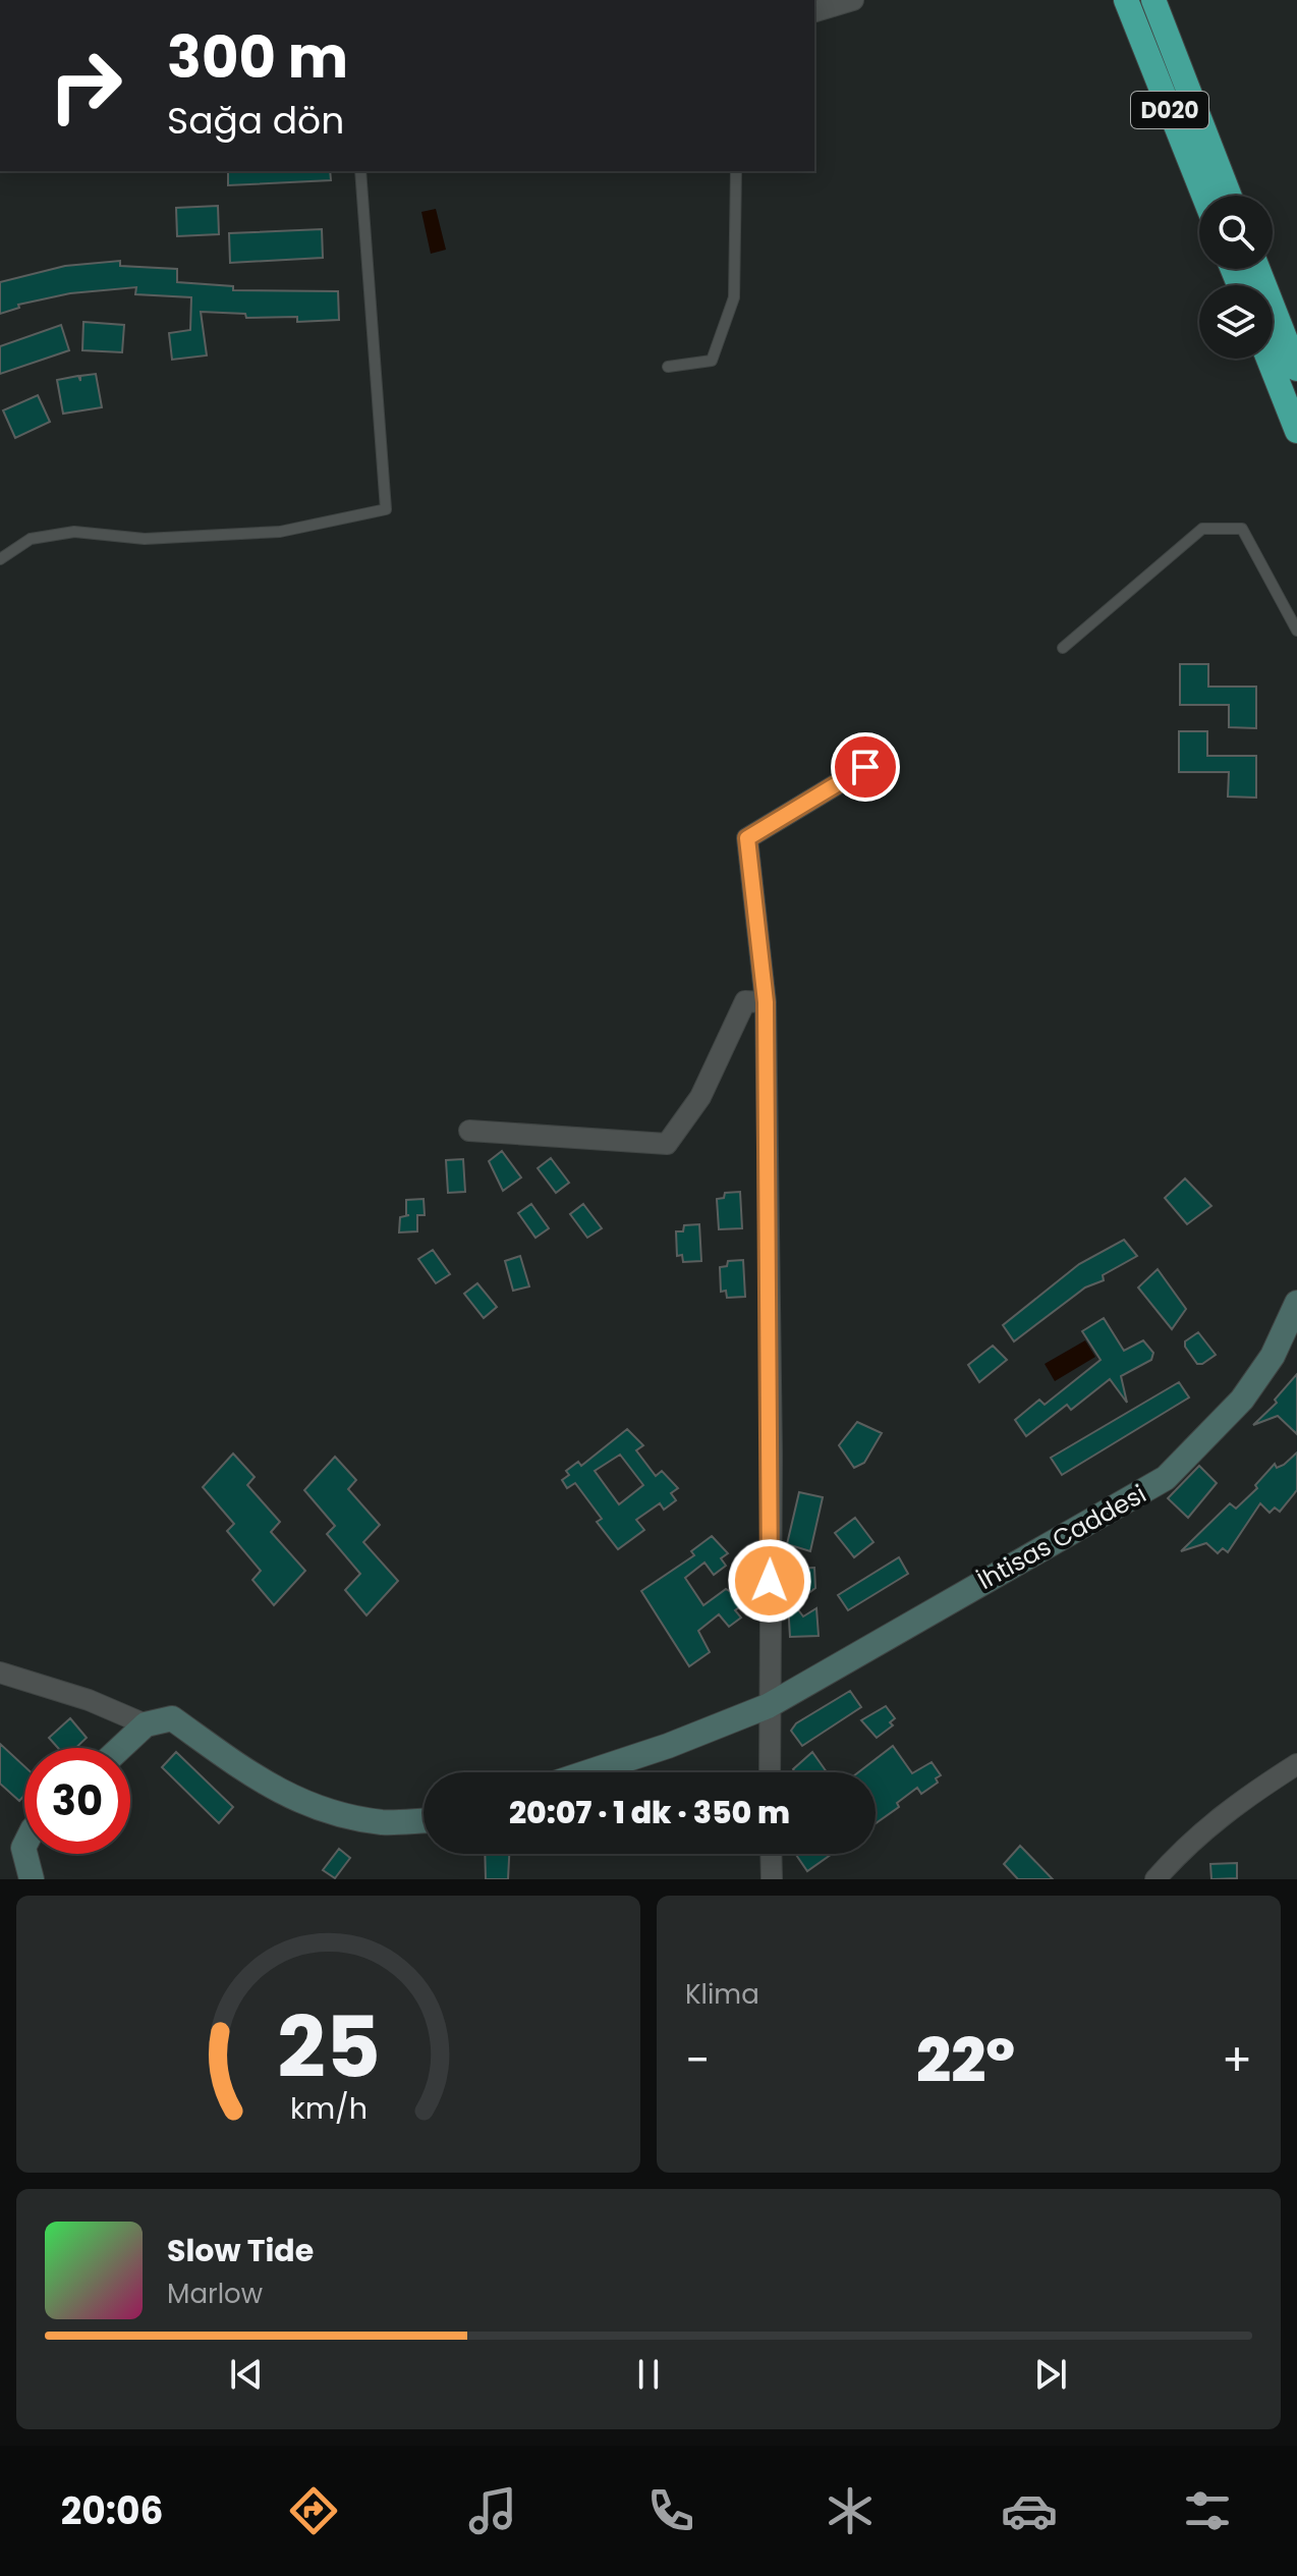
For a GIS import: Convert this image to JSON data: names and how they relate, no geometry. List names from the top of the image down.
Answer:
{
  "streets": {
    "highway": ["D020"],
    "street": ["İhtisas Caddesi"]
  },
  "page": {
    "turn": ["300 m", "Sağa dön"],
    "limit": "30",
    "trip": "20:07 · 1 dk · 350 m",
    "tile": "Klima",
    "heat": ["−", "22°", "+"],
    "song": ["Slow Tide", "Marlow"],
    "tabs": "20:06",
    "gauge": ["25", "km/h"]
  }
}
